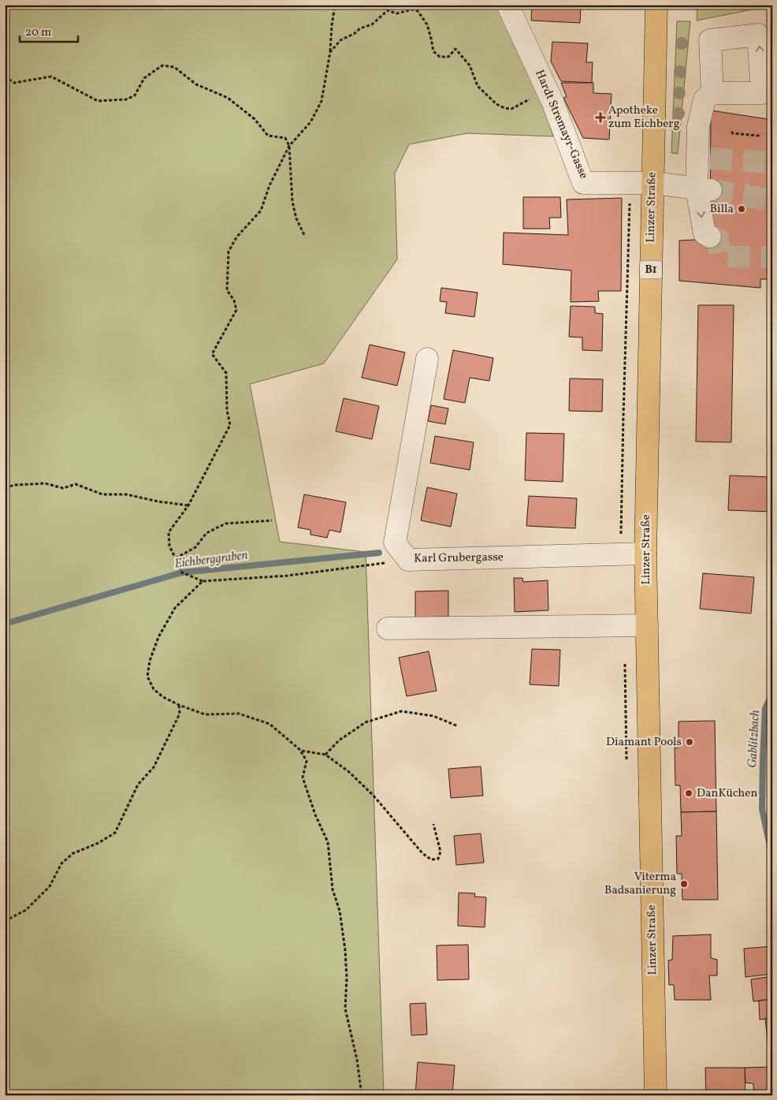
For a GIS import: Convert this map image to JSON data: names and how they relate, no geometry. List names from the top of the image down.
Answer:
{
  "streets": {
    "main road": ["Linzer Straße", "B1"],
    "street": ["Hardt Stremayr-Gasse", "Karl Grubergasse"]
  },
  "crossings": [
    ["Hardt Stremayr-Gasse", "Linzer Straße"],
    ["Linzer Straße", "Karl Grubergasse"]
  ],
  "water": ["Eichberggraben", "Gablitzbach"],
  "places": {
    "health": ["Apotheke zum Eichberg"],
    "other": [
      "Billa",
      "Diamant Pools",
      "DanKüchen",
      "Viterma Badsanierung"
    ]
  },
  "scale_bar": "20 m"
}
